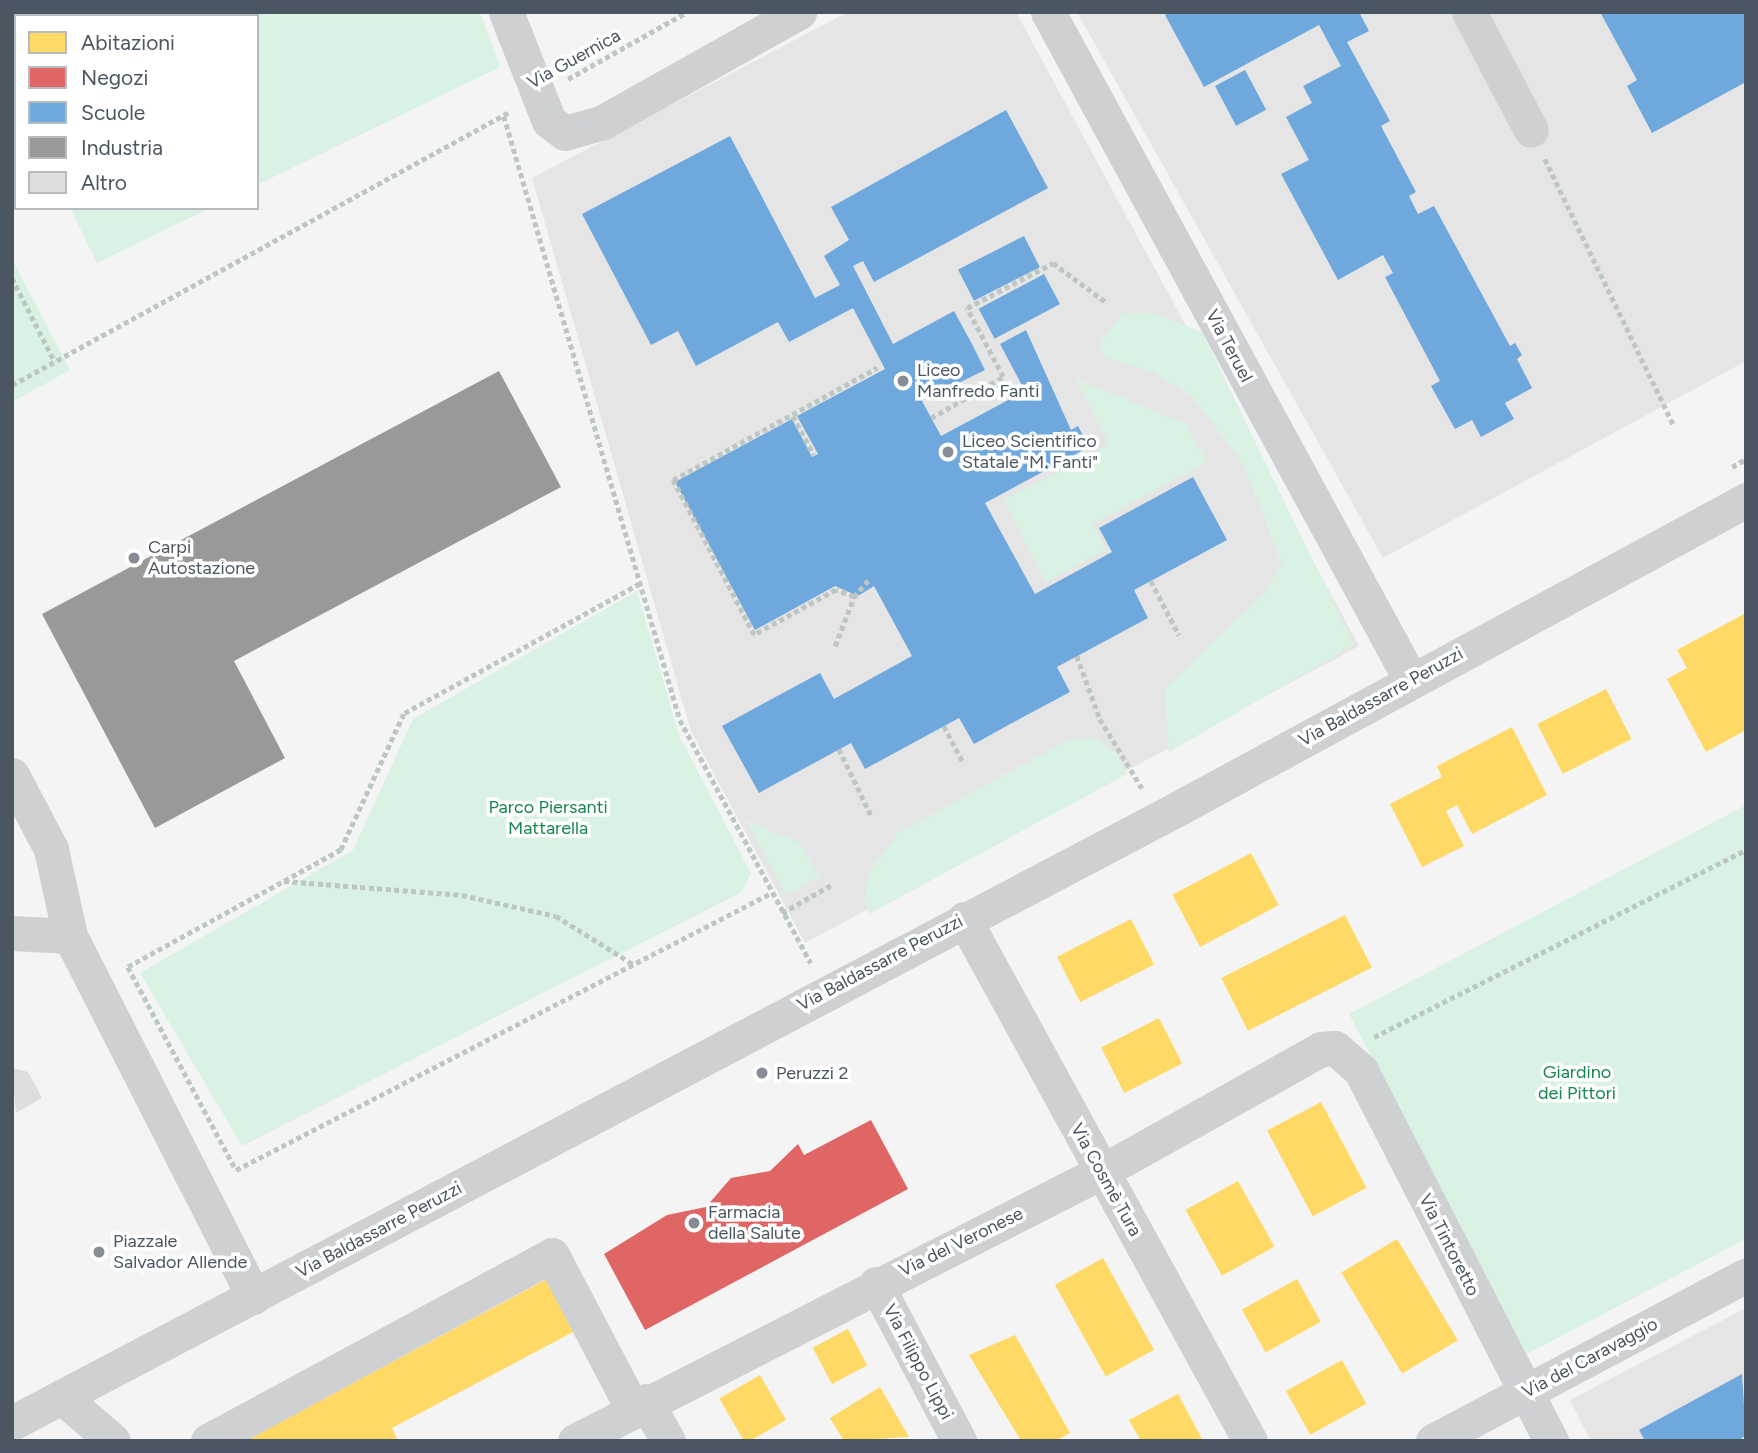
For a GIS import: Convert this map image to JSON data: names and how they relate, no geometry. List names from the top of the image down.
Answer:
{
  "streets": {
    "street": [
      "Via Teruel",
      "Via Baldassarre Peruzzi",
      "Via Cosmè Tura",
      "Via del Veronese",
      "Via Tintoretto",
      "Via del Caravaggio",
      "Via Filippo Lippi"
    ],
    "path": ["Via Guernica"]
  },
  "crossings": [
    ["Via Teruel", "Via Baldassarre Peruzzi"],
    ["Via Baldassarre Peruzzi", "Via Cosmè Tura"],
    ["Via Cosmè Tura", "Via del Veronese"],
    ["Via del Veronese", "Via Tintoretto"],
    ["Via del Veronese", "Via Filippo Lippi"],
    ["Via Tintoretto", "Via del Caravaggio"]
  ],
  "parks": ["Parco Piersanti Mattarella", "Giardino dei Pittori"],
  "places": [
    "Liceo Manfredo Fanti",
    "Liceo Scientifico Statale \"M. Fanti\"",
    "Carpi Autostazione",
    "Peruzzi 2",
    "Farmacia della Salute",
    "Piazzale Salvador Allende"
  ],
  "legend": [
    "Abitazioni",
    "Negozi",
    "Scuole",
    "Industria",
    "Altro"
  ]
}
